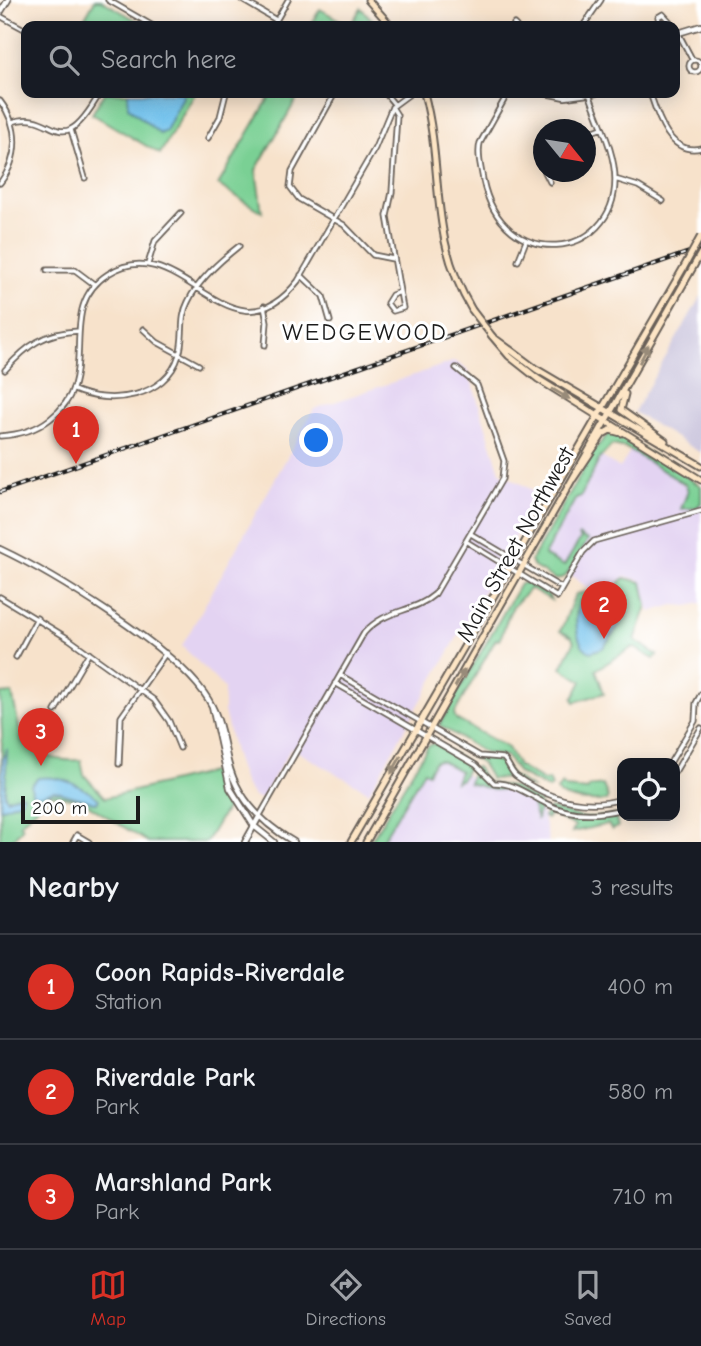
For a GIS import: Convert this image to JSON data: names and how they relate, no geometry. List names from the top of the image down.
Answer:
{
  "streets": {
    "main road": ["Main Street Northwest"]
  },
  "districts": ["WEDGEWOOD"],
  "scale_bar": "200 m",
  "north": "bottom right",
  "page": {
    "search": "Search here",
    "pins": ["1", "2", "3"],
    "scale": "200 m",
    "heading": ["Nearby", "3 results"],
    "list": [
      {
        "mark": "1",
        "name": "Coon Rapids-Riverdale",
        "note": "Station",
        "value": "400 m"
      },
      {
        "mark": "2",
        "name": "Riverdale Park",
        "note": "Park",
        "value": "580 m"
      },
      {
        "mark": "3",
        "name": "Marshland Park",
        "note": "Park",
        "value": "710 m"
      }
    ],
    "nav": ["Map", "Directions", "Saved"]
  }
}
